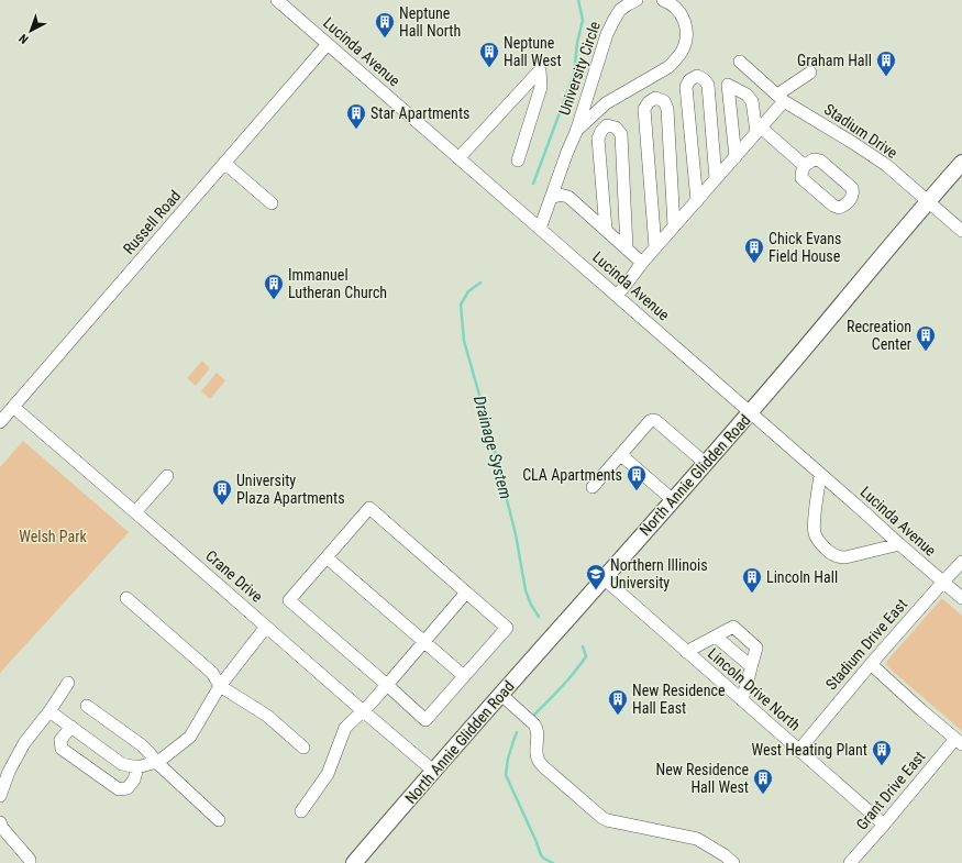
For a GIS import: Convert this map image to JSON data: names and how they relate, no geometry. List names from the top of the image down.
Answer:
{
  "streets": {
    "main road": ["North Annie Glidden Road"],
    "street": [
      "Lucinda Avenue",
      "University Circle",
      "Stadium Drive",
      "Russell Road",
      "Crane Drive",
      "Stadium Drive East",
      "Lincoln Drive North",
      "Grant Drive East"
    ]
  },
  "crossings": [
    ["Lucinda Avenue", "University Circle"],
    ["Lucinda Avenue", "Russell Road"],
    ["Lucinda Avenue", "North Annie Glidden Road"],
    ["Lucinda Avenue", "Stadium Drive East"],
    ["Stadium Drive", "North Annie Glidden Road"],
    ["Russell Road", "Crane Drive"],
    ["North Annie Glidden Road", "Crane Drive"],
    ["North Annie Glidden Road", "Lincoln Drive North"],
    ["Stadium Drive East", "Lincoln Drive North"],
    ["Lincoln Drive North", "Grant Drive East"]
  ],
  "water": ["Drainage System"],
  "parks": ["Welsh Park"],
  "places": {
    "building": [
      "Neptune Hall North",
      "Neptune Hall West",
      "Graham Hall",
      "Star Apartments",
      "Chick Evans Field House",
      "Immanuel Lutheran Church",
      "Recreation Center",
      "CLA Apartments",
      "University Plaza Apartments",
      "Lincoln Hall",
      "New Residence Hall East",
      "West Heating Plant",
      "New Residence Hall West"
    ],
    "school or university": ["Northern Illinois University"]
  },
  "north": "bottom left"
}
